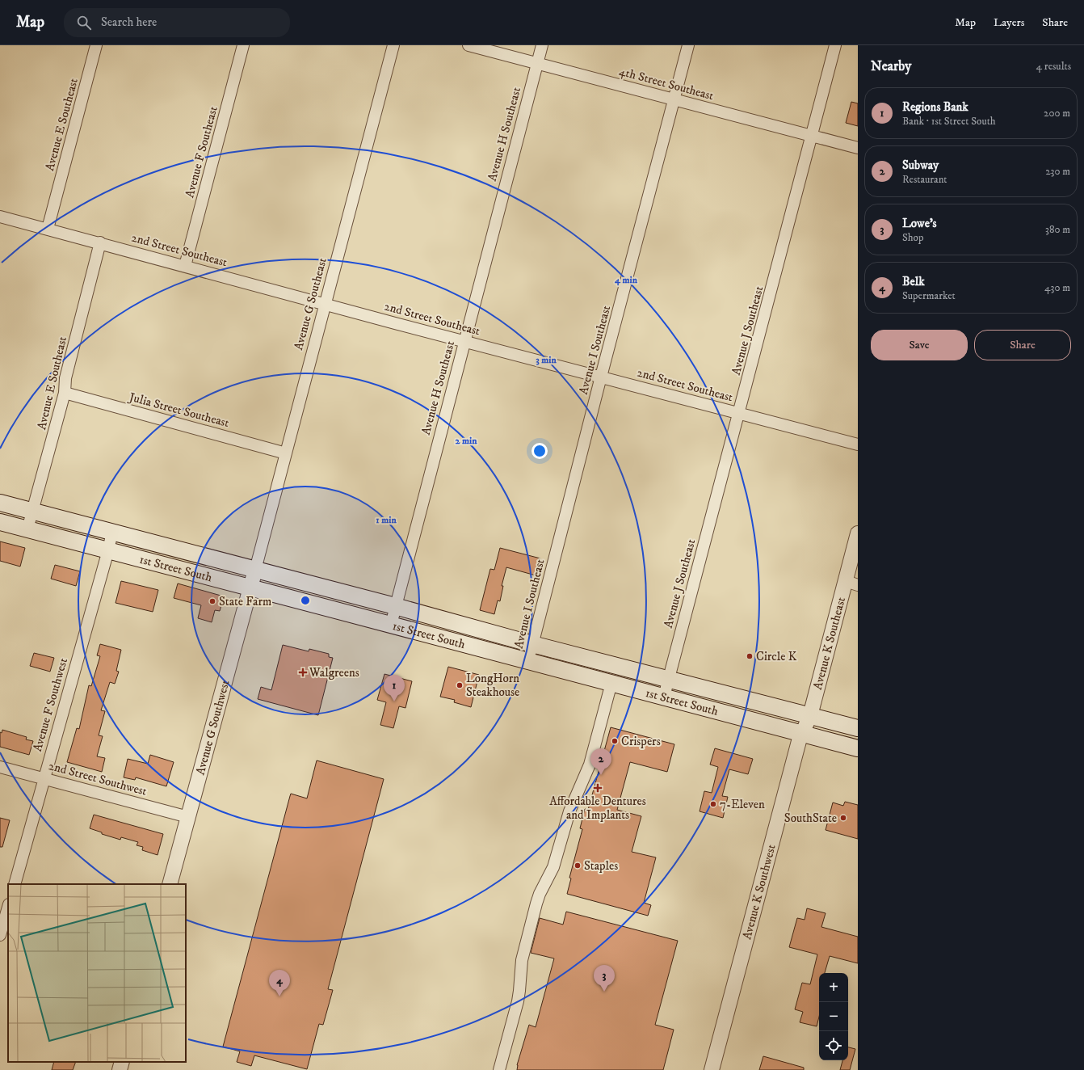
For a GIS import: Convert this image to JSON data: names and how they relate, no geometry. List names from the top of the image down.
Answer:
{
  "streets": {
    "main road": ["1st Street South"],
    "street": [
      "4th Street Southeast",
      "Avenue E Southeast",
      "Avenue H Southeast",
      "Avenue F Southeast",
      "2nd Street Southeast",
      "Avenue G Southeast",
      "Avenue J Southeast",
      "Avenue I Southeast",
      "Julia Street Southeast",
      "Avenue K Southeast",
      "Avenue F Southwest",
      "Avenue G Southwest",
      "2nd Street Southwest",
      "Avenue K Southwest"
    ]
  },
  "crossings": [
    ["4th Street Southeast", "Avenue H Southeast"],
    ["4th Street Southeast", "Avenue J Southeast"],
    ["4th Street Southeast", "Avenue I Southeast"],
    ["Avenue E Southeast", "2nd Street Southeast"],
    ["Avenue E Southeast", "Julia Street Southeast"],
    ["Avenue E Southeast", "1st Street South"],
    ["Avenue H Southeast", "2nd Street Southeast"],
    ["Avenue H Southeast", "1st Street South"],
    ["Avenue F Southeast", "2nd Street Southeast"],
    ["2nd Street Southeast", "Avenue G Southeast"],
    ["2nd Street Southeast", "Avenue J Southeast"],
    ["2nd Street Southeast", "Avenue I Southeast"],
    ["Avenue G Southeast", "Julia Street Southeast"],
    ["Avenue G Southeast", "1st Street South"],
    ["Avenue G Southeast", "Avenue G Southwest"],
    ["Avenue J Southeast", "1st Street South"],
    ["Avenue I Southeast", "1st Street South"],
    ["1st Street South", "Avenue K Southeast"],
    ["1st Street South", "Avenue F Southwest"],
    ["1st Street South", "Avenue G Southwest"],
    ["1st Street South", "Avenue K Southwest"],
    ["Avenue K Southeast", "Avenue K Southwest"],
    ["Avenue F Southwest", "2nd Street Southwest"],
    ["Avenue G Southwest", "2nd Street Southwest"]
  ],
  "places": {
    "other": [
      "State Farm",
      "Circle K",
      "LongHorn Steakhouse",
      "Crispers",
      "7-Eleven",
      "SouthState",
      "Staples"
    ],
    "health": ["Walgreens", "Affordable Dentures and Implants"]
  },
  "page": {
    "header": "Map",
    "search": "Search here",
    "nav": ["Map", "Layers", "Share"],
    "heading": ["Nearby", "4 results"],
    "list": [
      {
        "mark": "1",
        "name": "Regions Bank",
        "note": "Bank · 1st Street South",
        "value": "200 m"
      },
      {
        "mark": "2",
        "name": "Subway",
        "note": "Restaurant",
        "value": "230 m"
      },
      {
        "mark": "3",
        "name": "Lowe's",
        "note": "Shop",
        "value": "380 m"
      },
      {
        "mark": "4",
        "name": "Belk",
        "note": "Supermarket",
        "value": "430 m"
      }
    ],
    "buttons": ["Save", "Share"],
    "pins": [
      "1",
      "2",
      "3",
      "4"
    ],
    "map_buttons": ["+", "−"]
  },
  "rings": [
    "4 min",
    "3 min",
    "2 min",
    "1 min"
  ]
}
